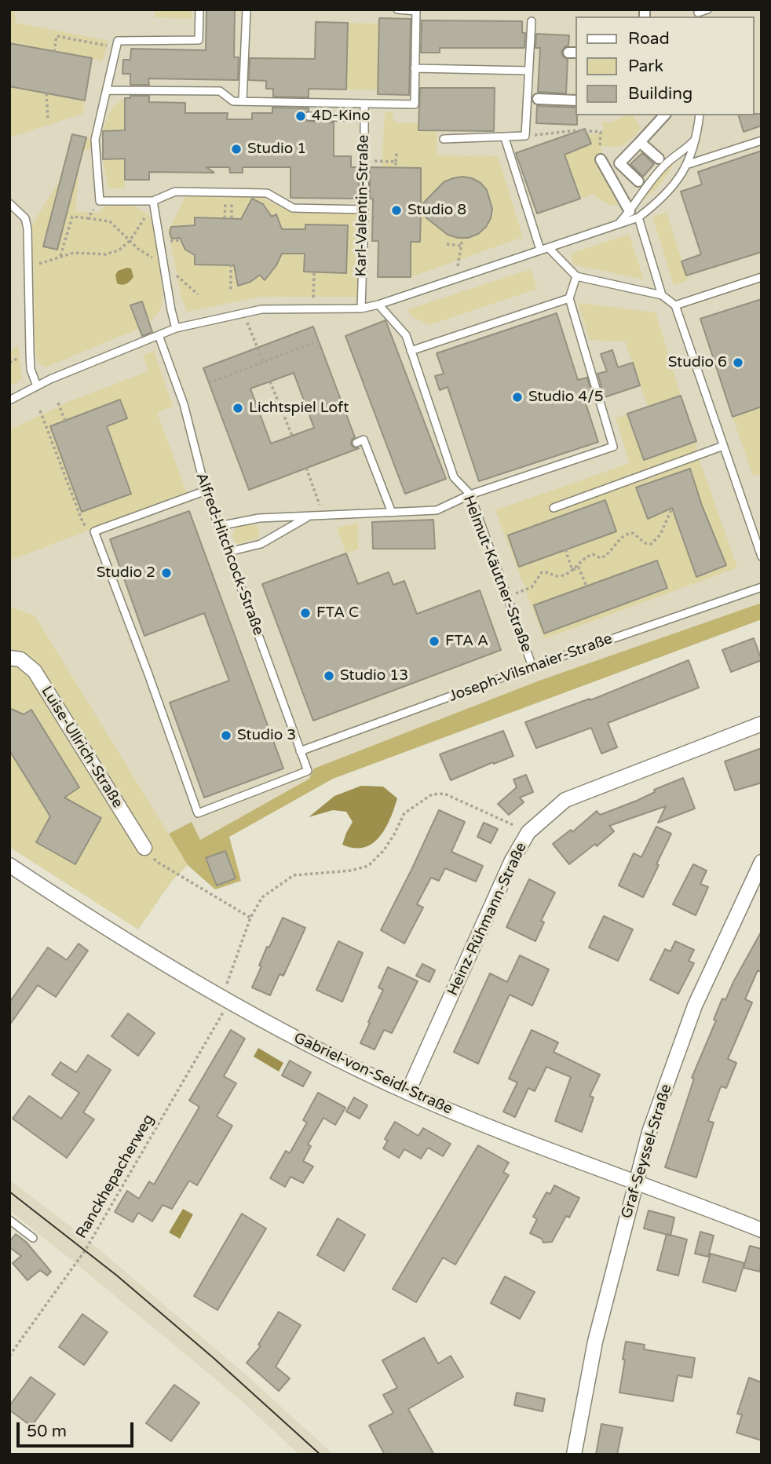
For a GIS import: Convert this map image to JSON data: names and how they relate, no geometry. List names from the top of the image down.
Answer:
{
  "streets": {
    "street": [
      "Luise-Ullrich-Straße",
      "Heinz-Rühmann-Straße",
      "Gabriel-von-Seidl-Straße",
      "Graf-Seyssel-Straße"
    ],
    "lane": [
      "Karl-Valentin-Straße",
      "Alfred-Hitchcock-Straße",
      "Helmut-Käutner-Straße",
      "Joseph-Vilsmaier-Straße"
    ],
    "path": ["Ranckhepacherweg"]
  },
  "crossings": [
    ["Alfred-Hitchcock-Straße", "Joseph-Vilsmaier-Straße"],
    ["Helmut-Käutner-Straße", "Joseph-Vilsmaier-Straße"],
    ["Heinz-Rühmann-Straße", "Gabriel-von-Seidl-Straße"],
    ["Heinz-Rühmann-Straße", "Ranckhepacherweg"],
    ["Gabriel-von-Seidl-Straße", "Graf-Seyssel-Straße"],
    ["Gabriel-von-Seidl-Straße", "Ranckhepacherweg"]
  ],
  "places": [
    "4D-Kino",
    "Studio 1",
    "Studio 8",
    "Studio 6",
    "Studio 4/5",
    "Lichtspiel Loft",
    "Studio 2",
    "FTA C",
    "FTA A",
    "Studio 13",
    "Studio 3"
  ],
  "legend": ["Road", "Park", "Building"],
  "scale_bar": "50 m"
}
